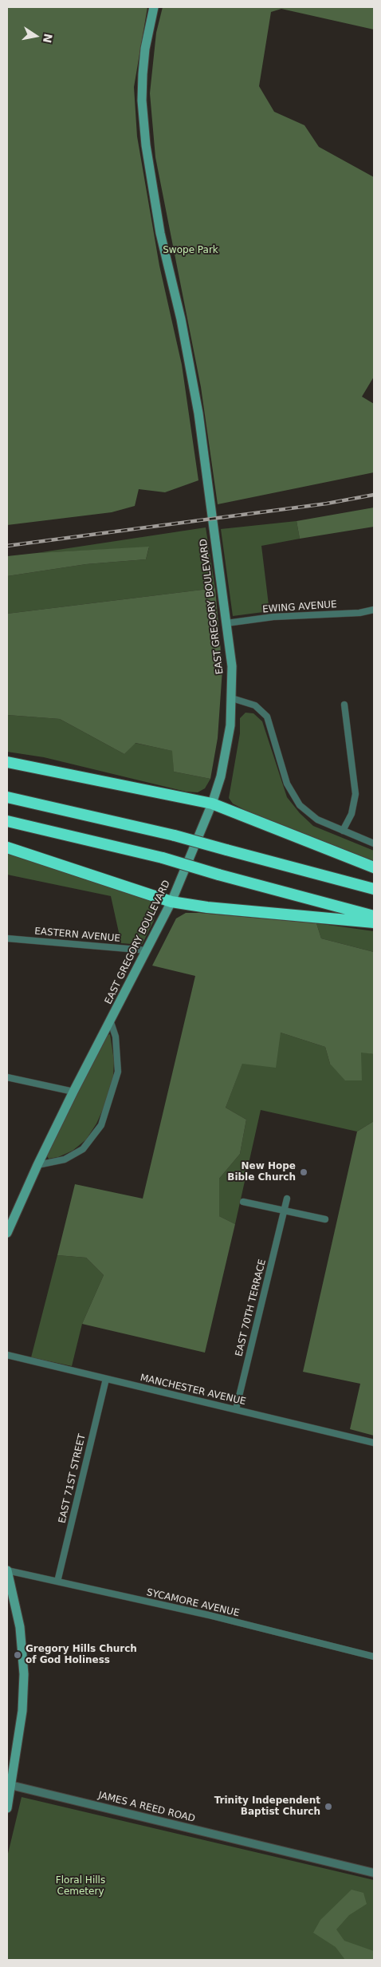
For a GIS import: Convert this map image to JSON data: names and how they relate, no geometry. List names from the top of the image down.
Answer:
{
  "streets": {
    "main road": ["EAST GREGORY BOULEVARD"],
    "street": [
      "EWING AVENUE",
      "EASTERN AVENUE",
      "EAST 70TH TERRACE",
      "MANCHESTER AVENUE",
      "EAST 71ST STREET",
      "SYCAMORE AVENUE",
      "JAMES A REED ROAD"
    ]
  },
  "crossings": [
    ["EAST GREGORY BOULEVARD", "EWING AVENUE"],
    ["EAST GREGORY BOULEVARD", "EASTERN AVENUE"],
    ["EAST 70TH TERRACE", "MANCHESTER AVENUE"],
    ["MANCHESTER AVENUE", "EAST 71ST STREET"],
    ["EAST 71ST STREET", "SYCAMORE AVENUE"]
  ],
  "parks": ["Swope Park", "Floral Hills Cemetery"],
  "places": ["New Hope Bible Church", "Gregory Hills Church of God Holiness", "Trinity Independent Baptist Church"],
  "north": "right"
}
